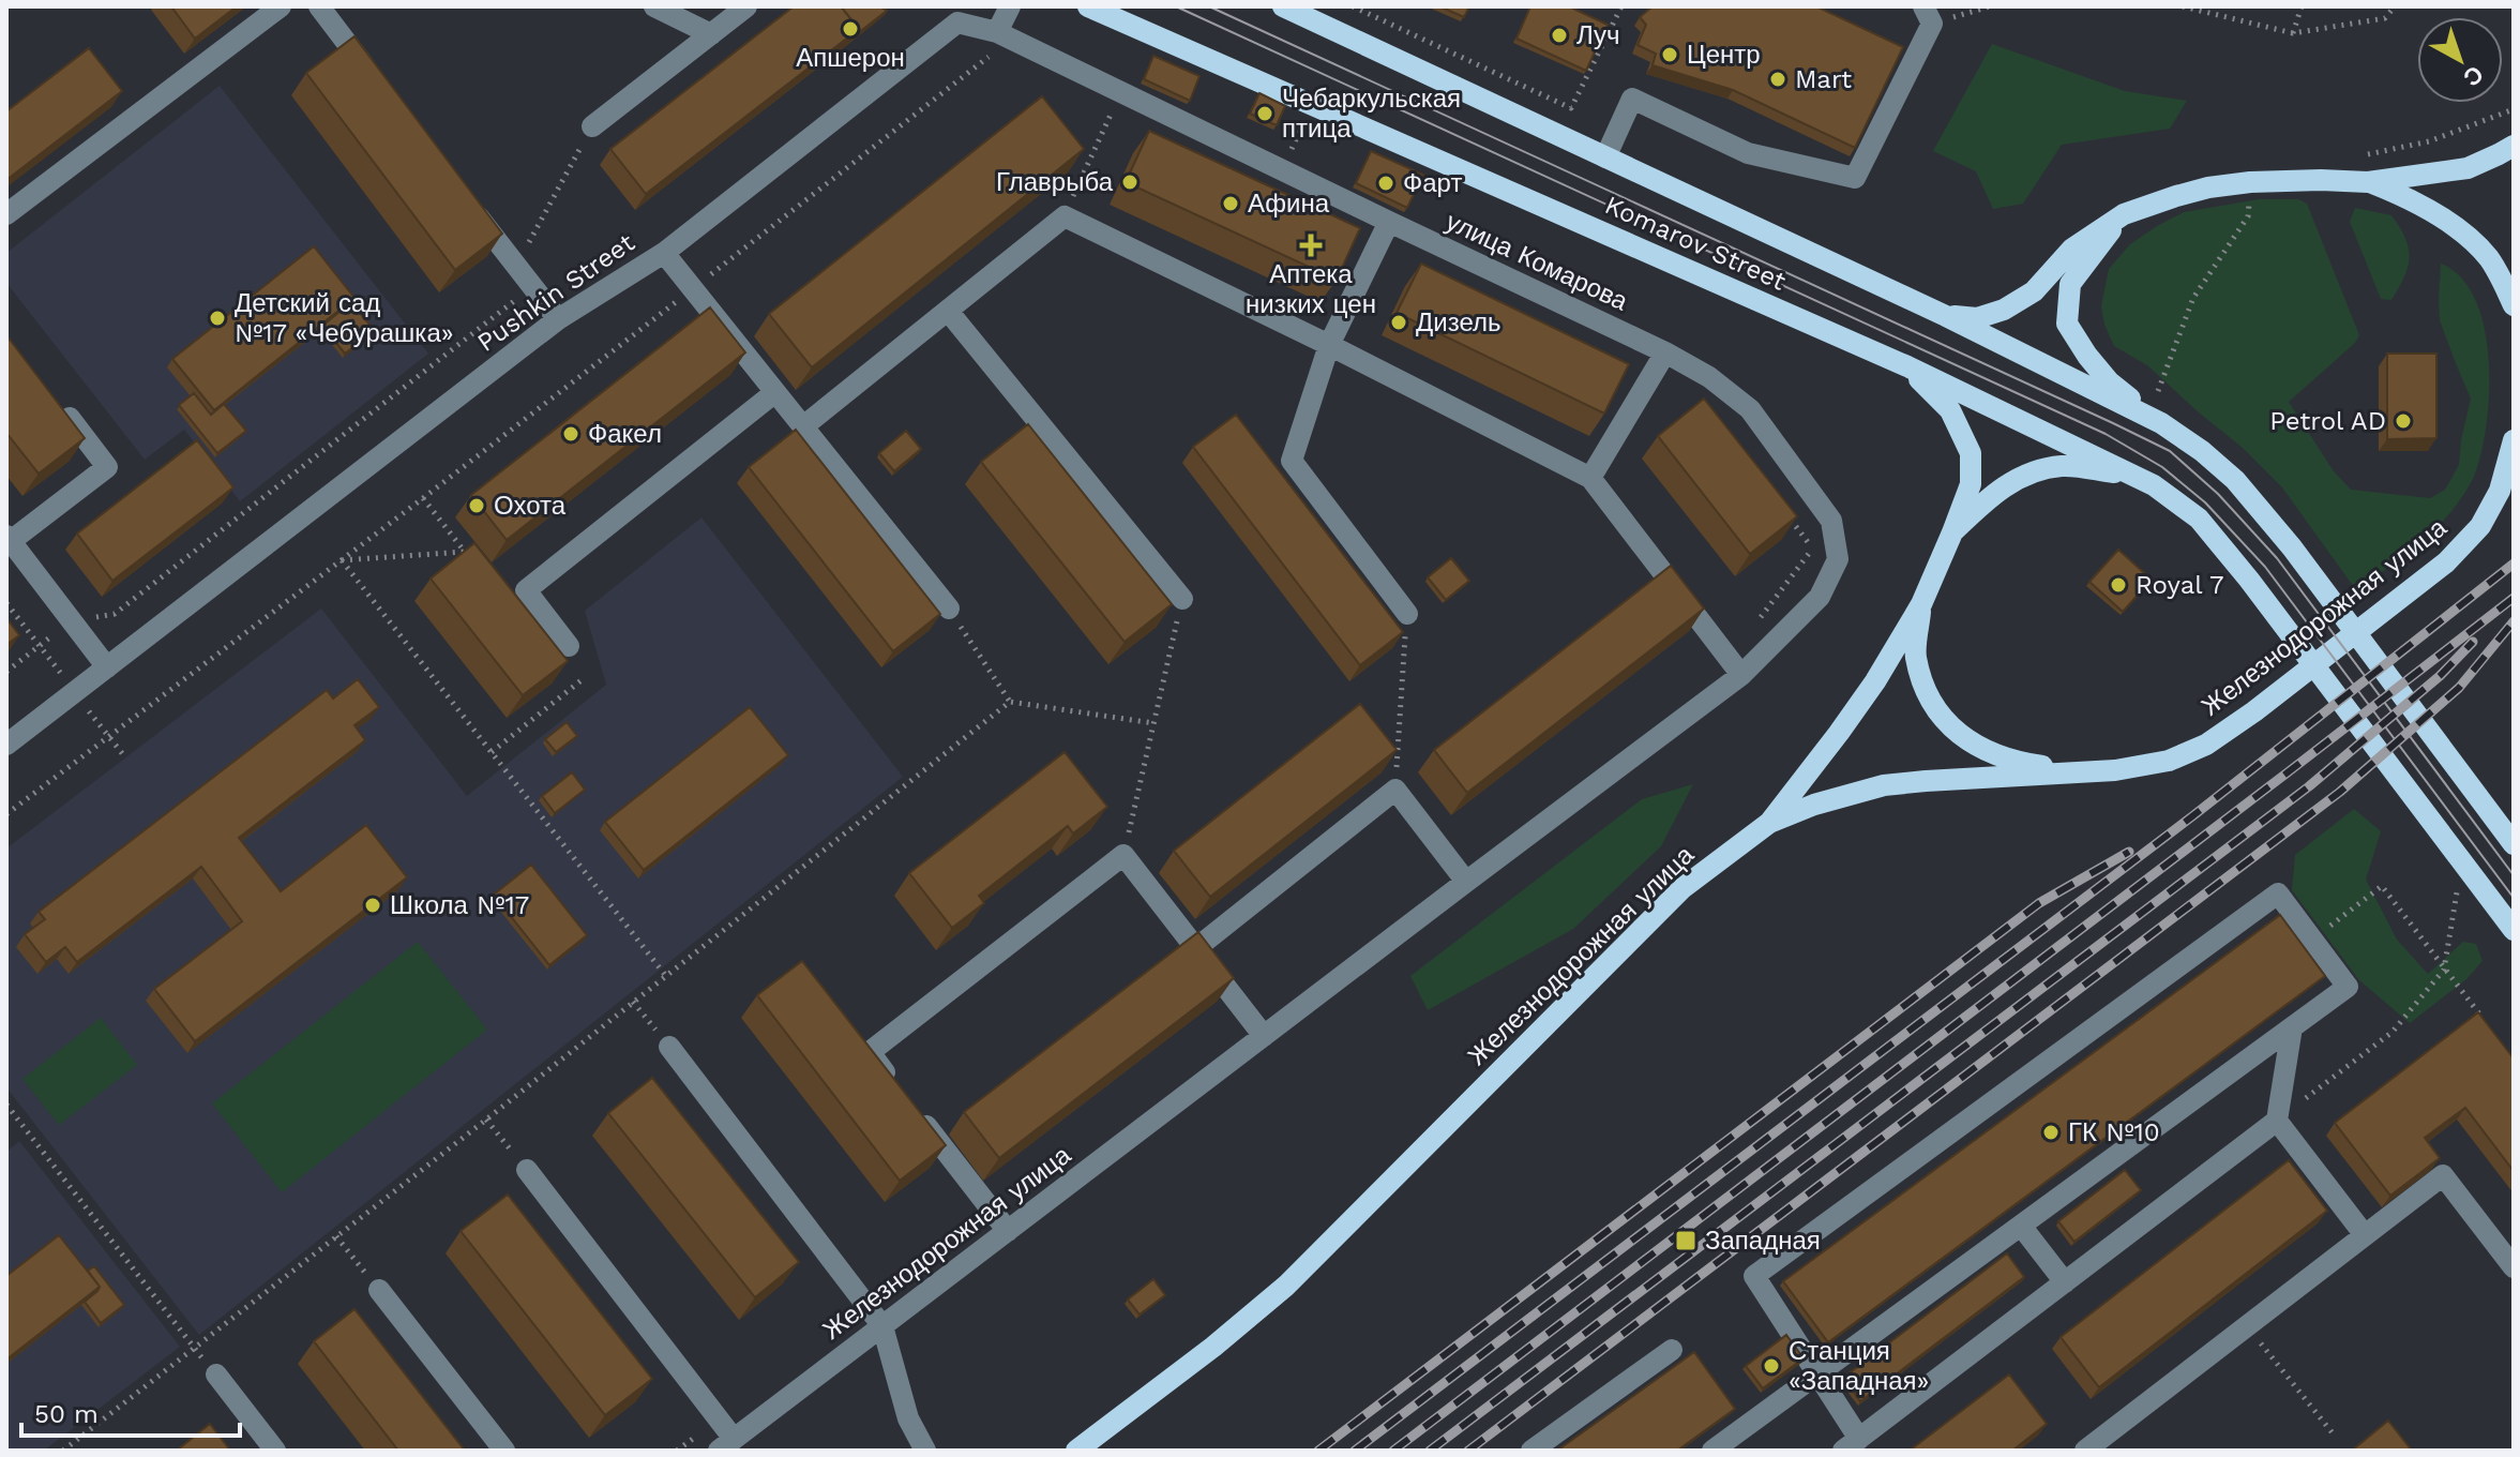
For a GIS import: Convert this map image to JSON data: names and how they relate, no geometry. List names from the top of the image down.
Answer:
{
  "streets": {
    "main road": ["Komarov Street", "Железнодорожная улица"],
    "street": ["улица Комарова", "Pushkin Street"]
  },
  "crossings": [
    ["улица Комарова", "Pushkin Street"],
    ["улица Комарова", "Железнодорожная улица"]
  ],
  "places": {
    "other": [
      "Апшерон",
      "Луч",
      "Центр",
      "Mart",
      "Чебаркульская птица",
      "Главрыба",
      "Фарт",
      "Афина",
      "Детский сад №17 «Чебурашка»",
      "Дизель",
      "Petrol AD",
      "Факел",
      "Охота",
      "Royal 7",
      "Школа №17",
      "ГК №10",
      "Станция «Западная»"
    ],
    "health": ["Аптека низких цен"],
    "transit": ["Западная"]
  },
  "scale_bar": "50 m",
  "north": "bottom right"
}
